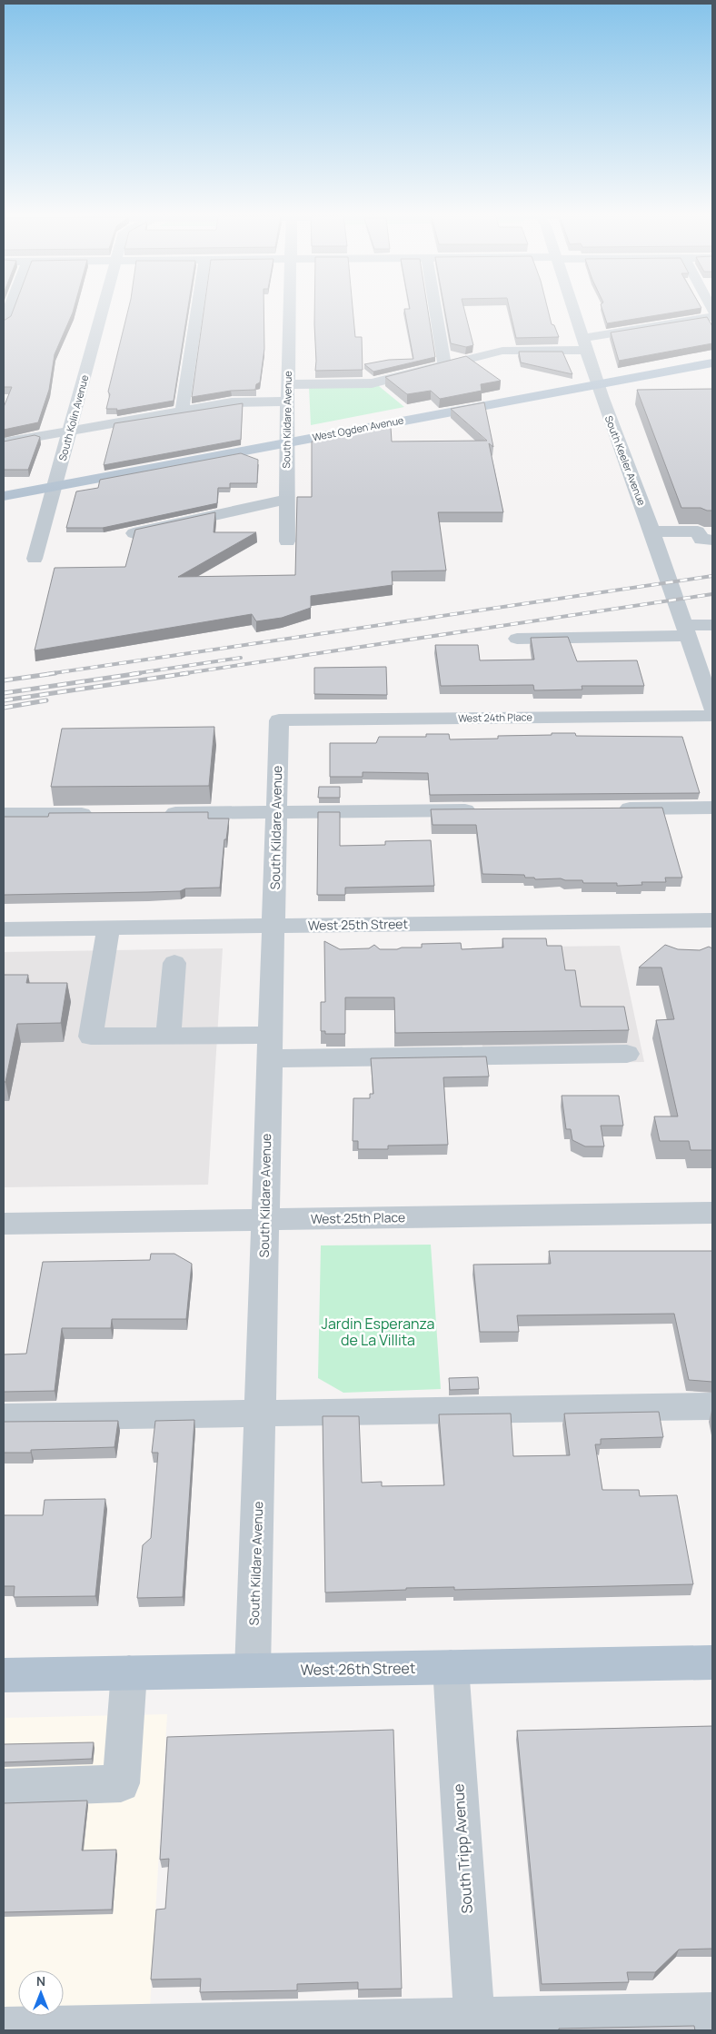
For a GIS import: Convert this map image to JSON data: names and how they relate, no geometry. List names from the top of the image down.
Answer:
{
  "streets": {
    "main road": ["West Ogden Avenue", "West 26th Street"],
    "street": [
      "South Kolin Avenue",
      "South Kildare Avenue",
      "South Keeler Avenue",
      "West 24th Place",
      "West 25th Street",
      "West 25th Place",
      "South Tripp Avenue"
    ]
  },
  "crossings": [
    ["South Kolin Avenue", "West Ogden Avenue"],
    ["South Kildare Avenue", "West Ogden Avenue"],
    ["South Kildare Avenue", "West 24th Place"],
    ["South Kildare Avenue", "West 25th Street"],
    ["South Kildare Avenue", "West 25th Place"],
    ["South Kildare Avenue", "West 26th Street"],
    ["West Ogden Avenue", "South Keeler Avenue"],
    ["West 26th Street", "South Tripp Avenue"]
  ],
  "parks": ["Jardin Esperanza de La Villita"],
  "north": "top"
}
